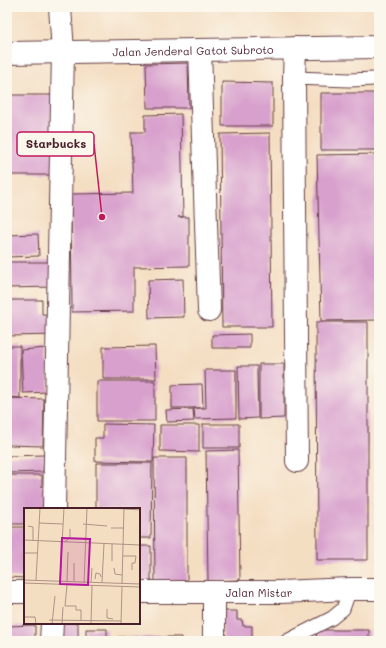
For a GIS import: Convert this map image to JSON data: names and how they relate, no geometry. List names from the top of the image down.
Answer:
{
  "streets": {
    "street": ["Jalan Jenderal Gatot Subroto", "Jalan Mistar"]
  },
  "places": ["Starbucks"]
}
